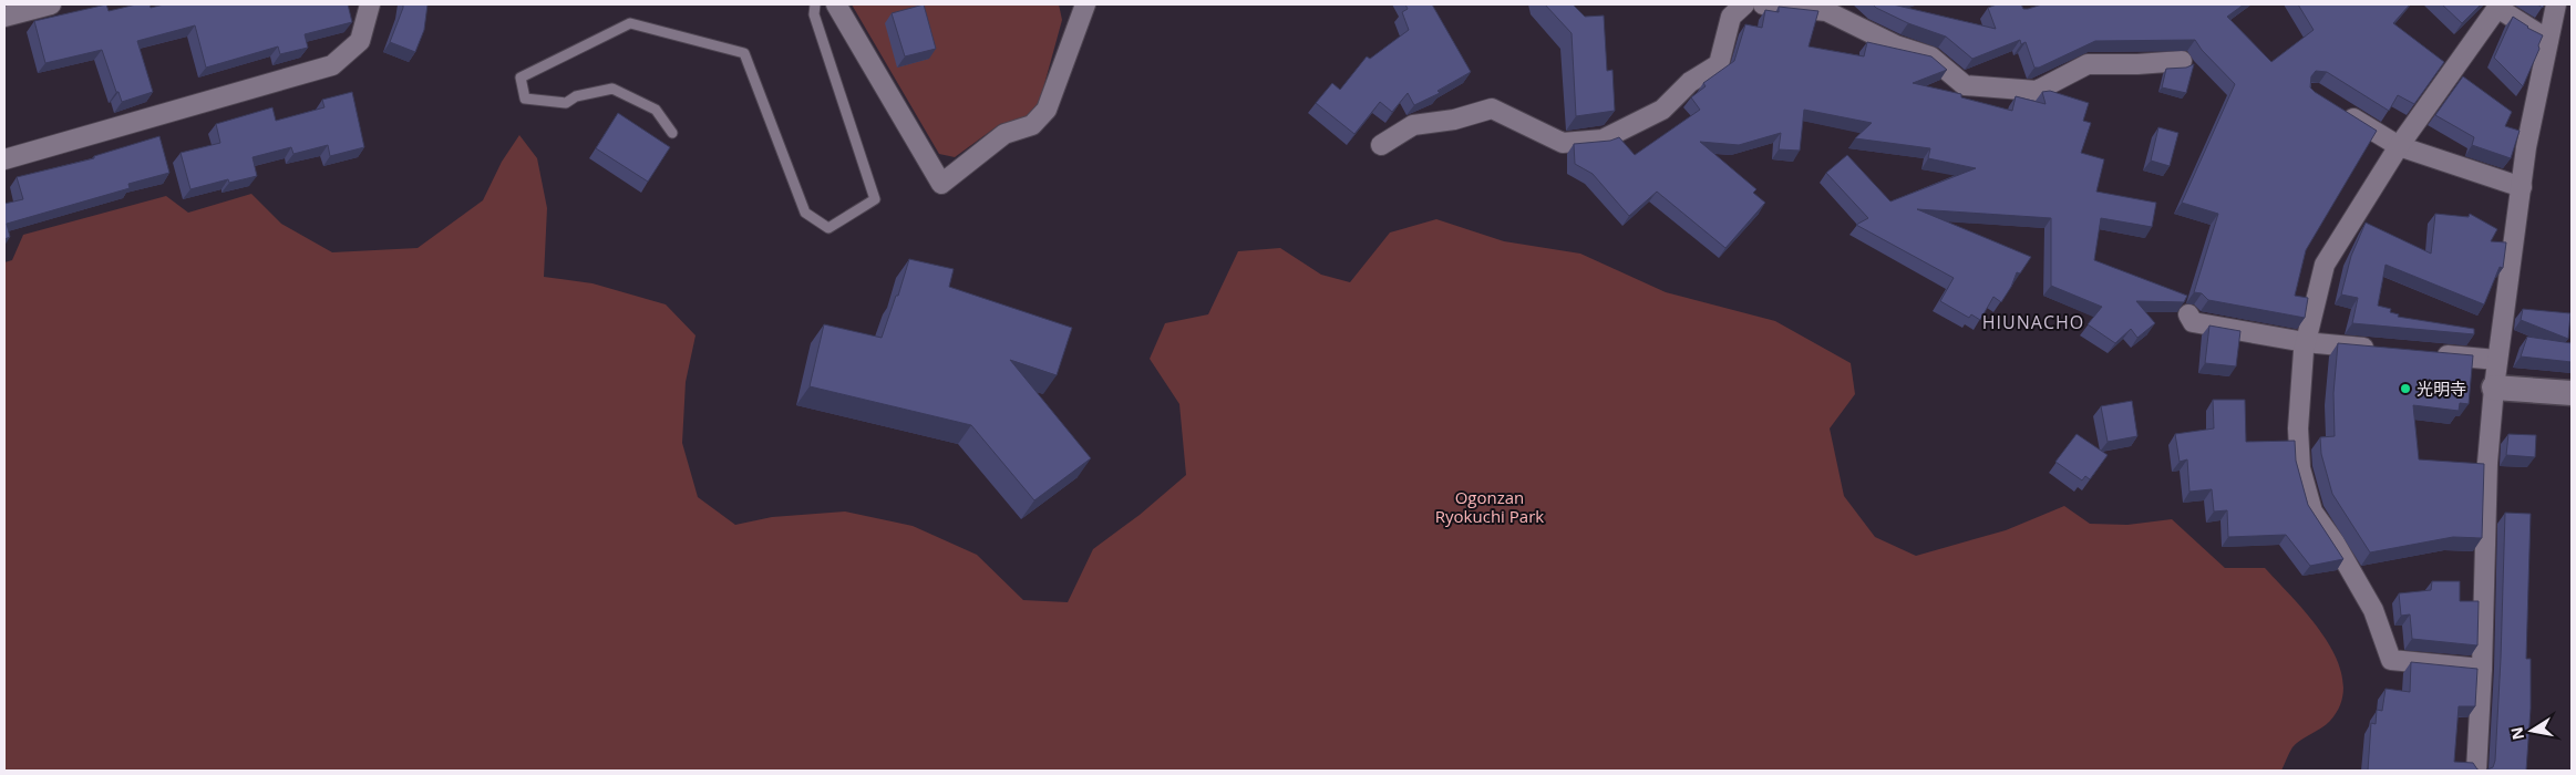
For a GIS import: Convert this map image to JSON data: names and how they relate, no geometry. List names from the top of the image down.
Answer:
{
  "districts": ["HIUNACHO"],
  "parks": ["Ogonzan Ryokuchi Park"],
  "places": ["光明寺"],
  "north": "left"
}
